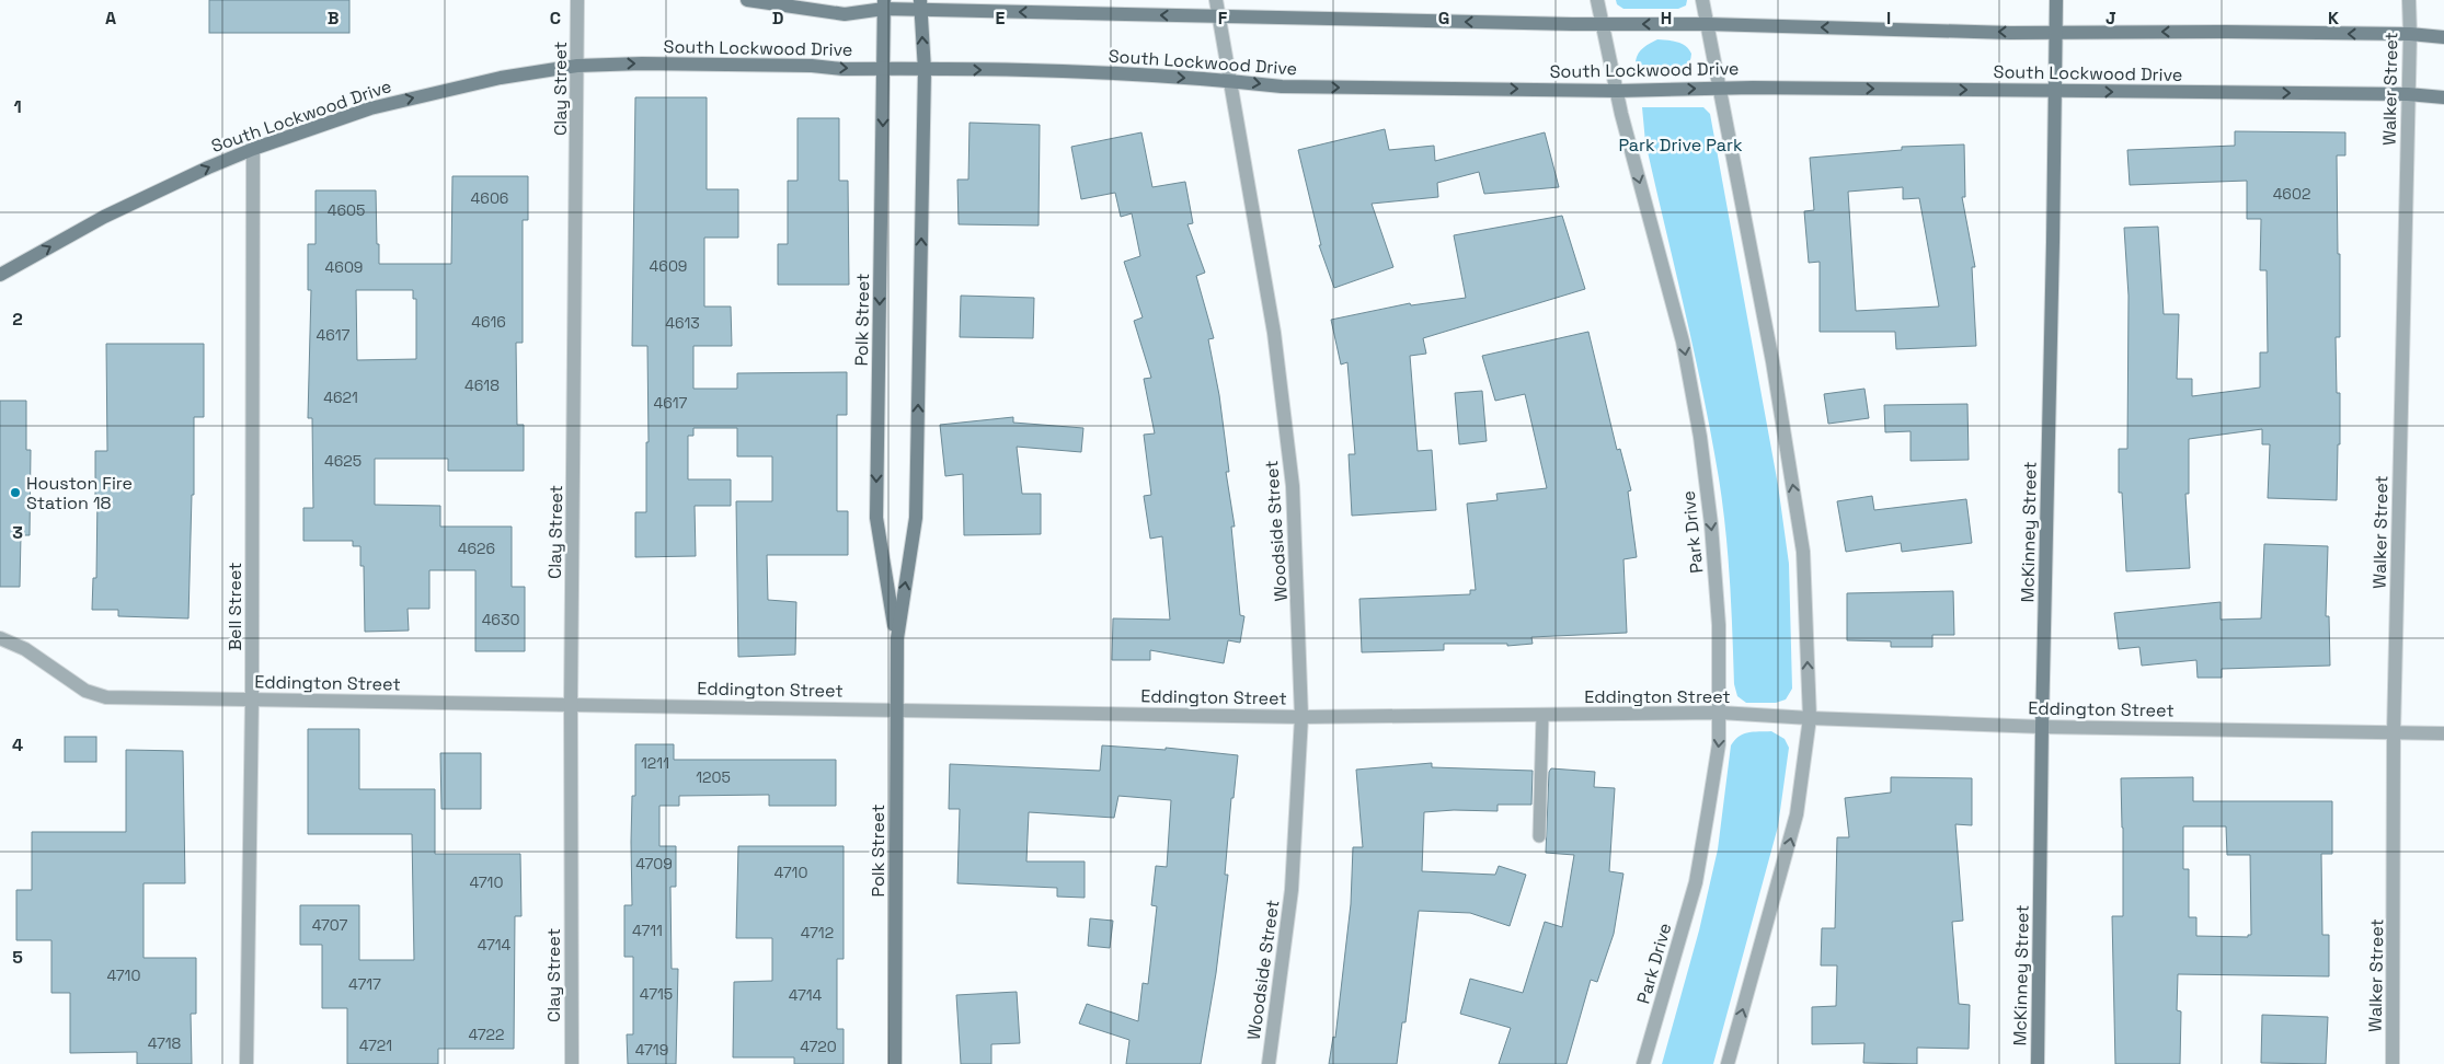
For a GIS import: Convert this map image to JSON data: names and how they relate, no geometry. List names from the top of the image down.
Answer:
{
  "streets": {
    "main road": ["South Lockwood Drive", "Polk Street", "McKinney Street"],
    "street": [
      "Clay Street",
      "Walker Street",
      "Woodside Street",
      "Park Drive",
      "Bell Street",
      "Eddington Street"
    ]
  },
  "crossings": [
    ["South Lockwood Drive", "Clay Street"],
    ["South Lockwood Drive", "Walker Street"],
    ["South Lockwood Drive", "Polk Street"],
    ["South Lockwood Drive", "Woodside Street"],
    ["South Lockwood Drive", "Park Drive"],
    ["South Lockwood Drive", "McKinney Street"],
    ["South Lockwood Drive", "Bell Street"],
    ["Clay Street", "Eddington Street"],
    ["Walker Street", "Eddington Street"],
    ["Polk Street", "Eddington Street"],
    ["Woodside Street", "Eddington Street"],
    ["Park Drive", "Eddington Street"],
    ["McKinney Street", "Eddington Street"],
    ["Bell Street", "Eddington Street"]
  ],
  "parks": ["Park Drive Park"],
  "places": ["Houston Fire Station 18"],
  "house_numbers": [
    "4602",
    "4606",
    "4605",
    "4609",
    "4609",
    "4616",
    "4613",
    "4617",
    "4618",
    "4621",
    "4617",
    "4625",
    "4626",
    "4630",
    "1211",
    "1205",
    "4709",
    "4710",
    "4710",
    "4707",
    "4711",
    "4712",
    "4714",
    "4710",
    "4717",
    "4715",
    "4714",
    "4722",
    "4718",
    "4721",
    "4720",
    "4719"
  ],
  "grid": {
    "columns": [
      "A",
      "B",
      "C",
      "D",
      "E",
      "F",
      "G",
      "H",
      "I",
      "J",
      "K"
    ],
    "rows": [
      "1",
      "2",
      "3",
      "4",
      "5"
    ]
  }
}
